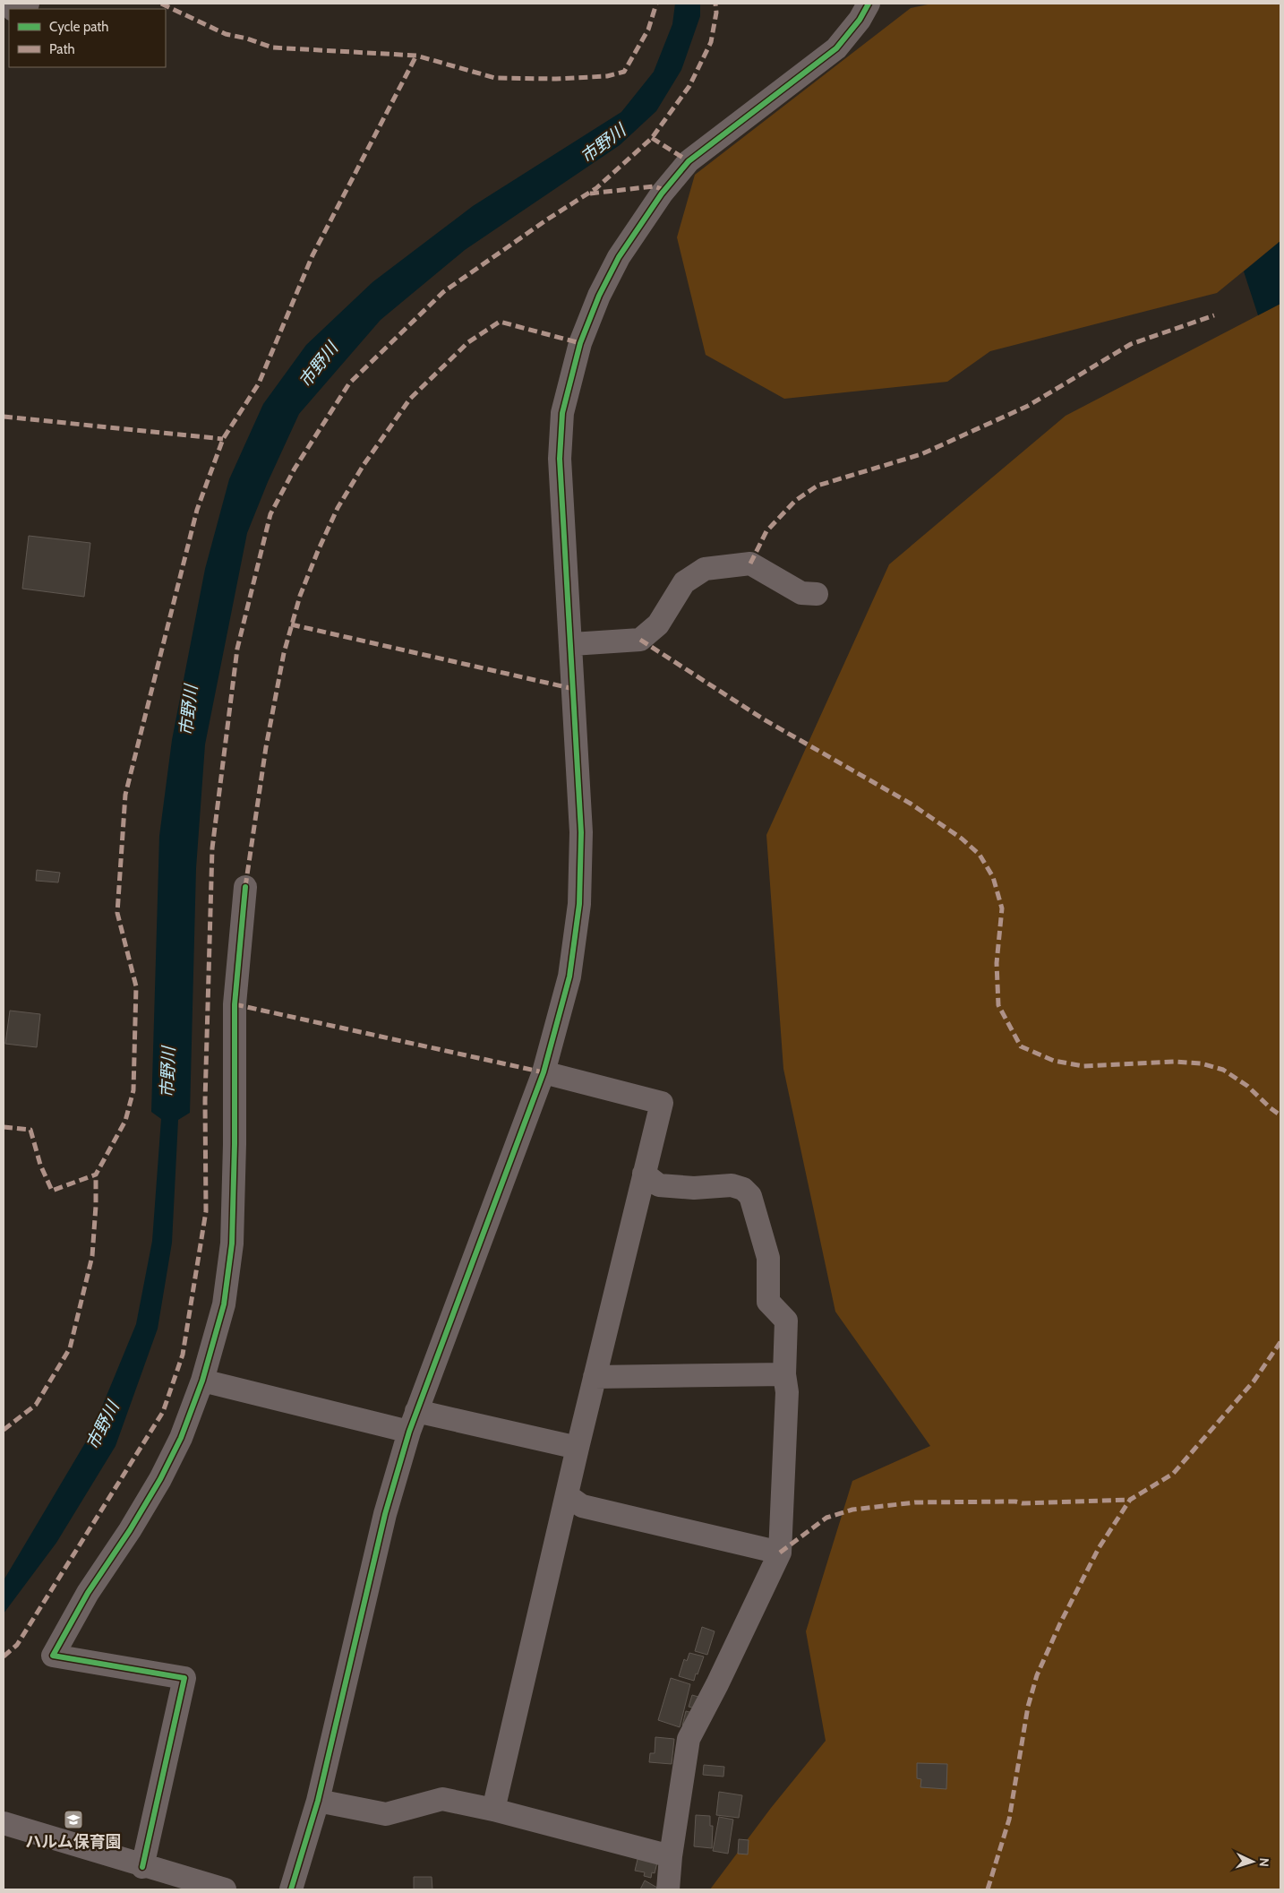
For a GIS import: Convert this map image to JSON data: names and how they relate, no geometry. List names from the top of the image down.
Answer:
{
  "water": ["市野川"],
  "places": {
    "school or university": ["ハルム保育園"]
  },
  "legend": ["Cycle path", "Path"],
  "north": "right"
}
